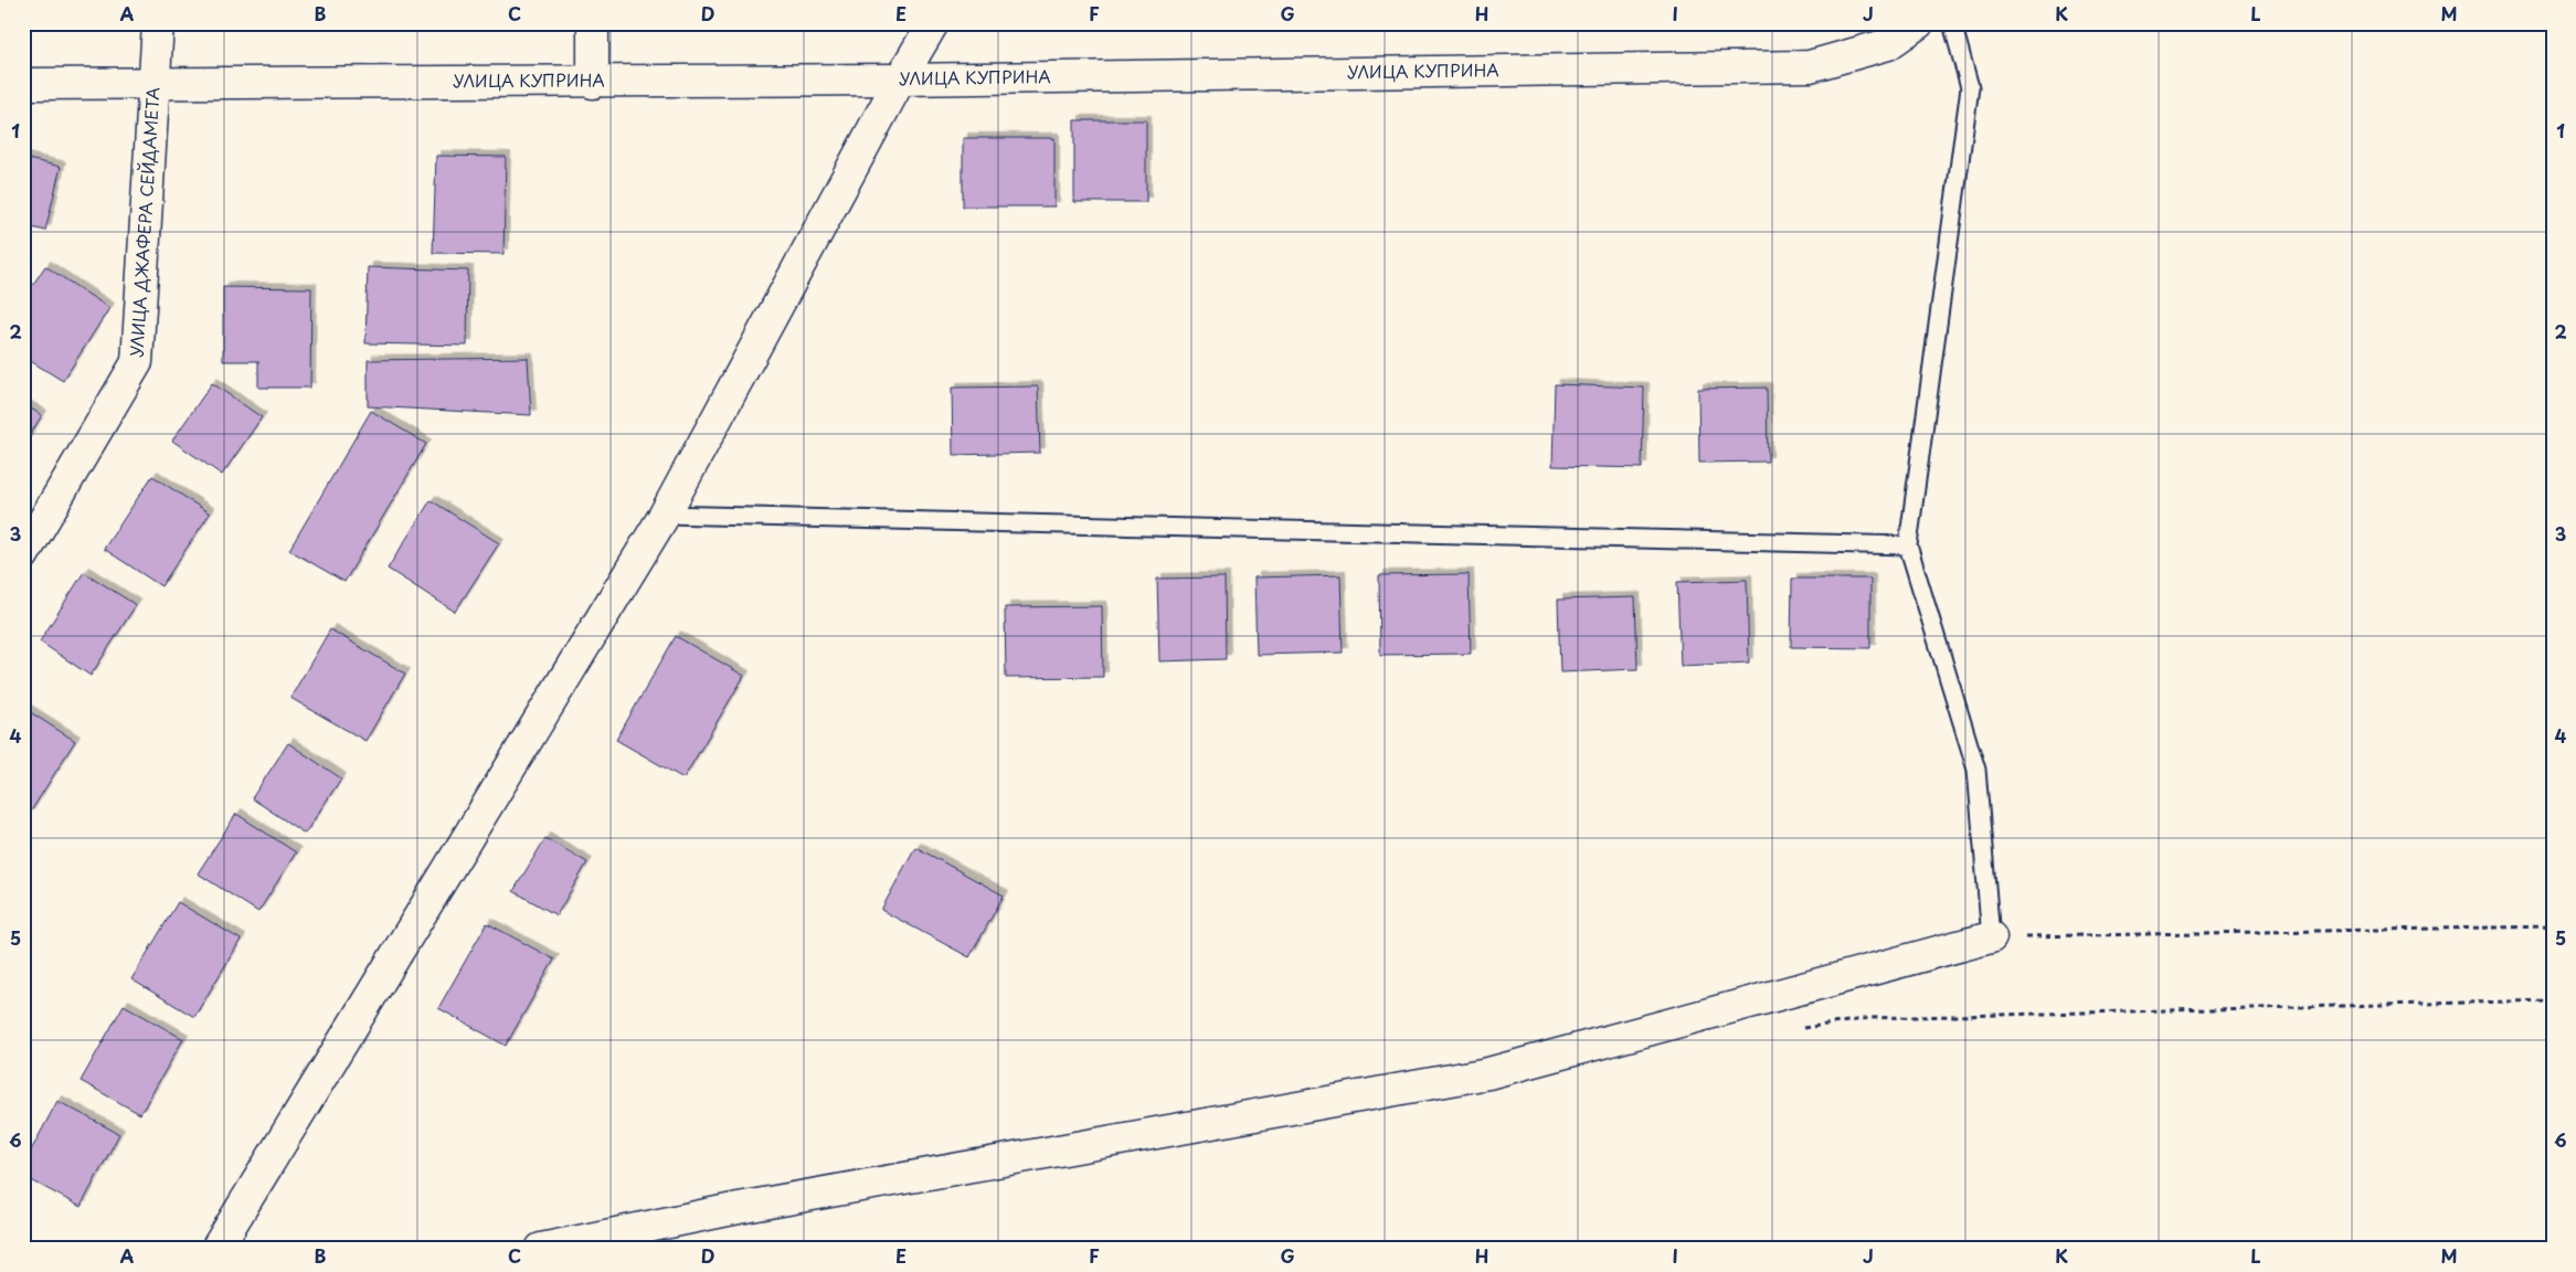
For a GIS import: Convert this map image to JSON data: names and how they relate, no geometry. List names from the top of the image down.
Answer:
{
  "streets": {
    "street": ["УЛИЦА КУПРИНА", "УЛИЦА ДЖАФЕРА СЕЙДАМЕТА"]
  },
  "crossings": [
    ["УЛИЦА КУПРИНА", "УЛИЦА ДЖАФЕРА СЕЙДАМЕТА"]
  ],
  "grid": {
    "columns": [
      "A",
      "B",
      "C",
      "D",
      "E",
      "F",
      "G",
      "H",
      "I",
      "J",
      "K",
      "L",
      "M"
    ],
    "rows": [
      "1",
      "2",
      "3",
      "4",
      "5",
      "6"
    ]
  }
}
